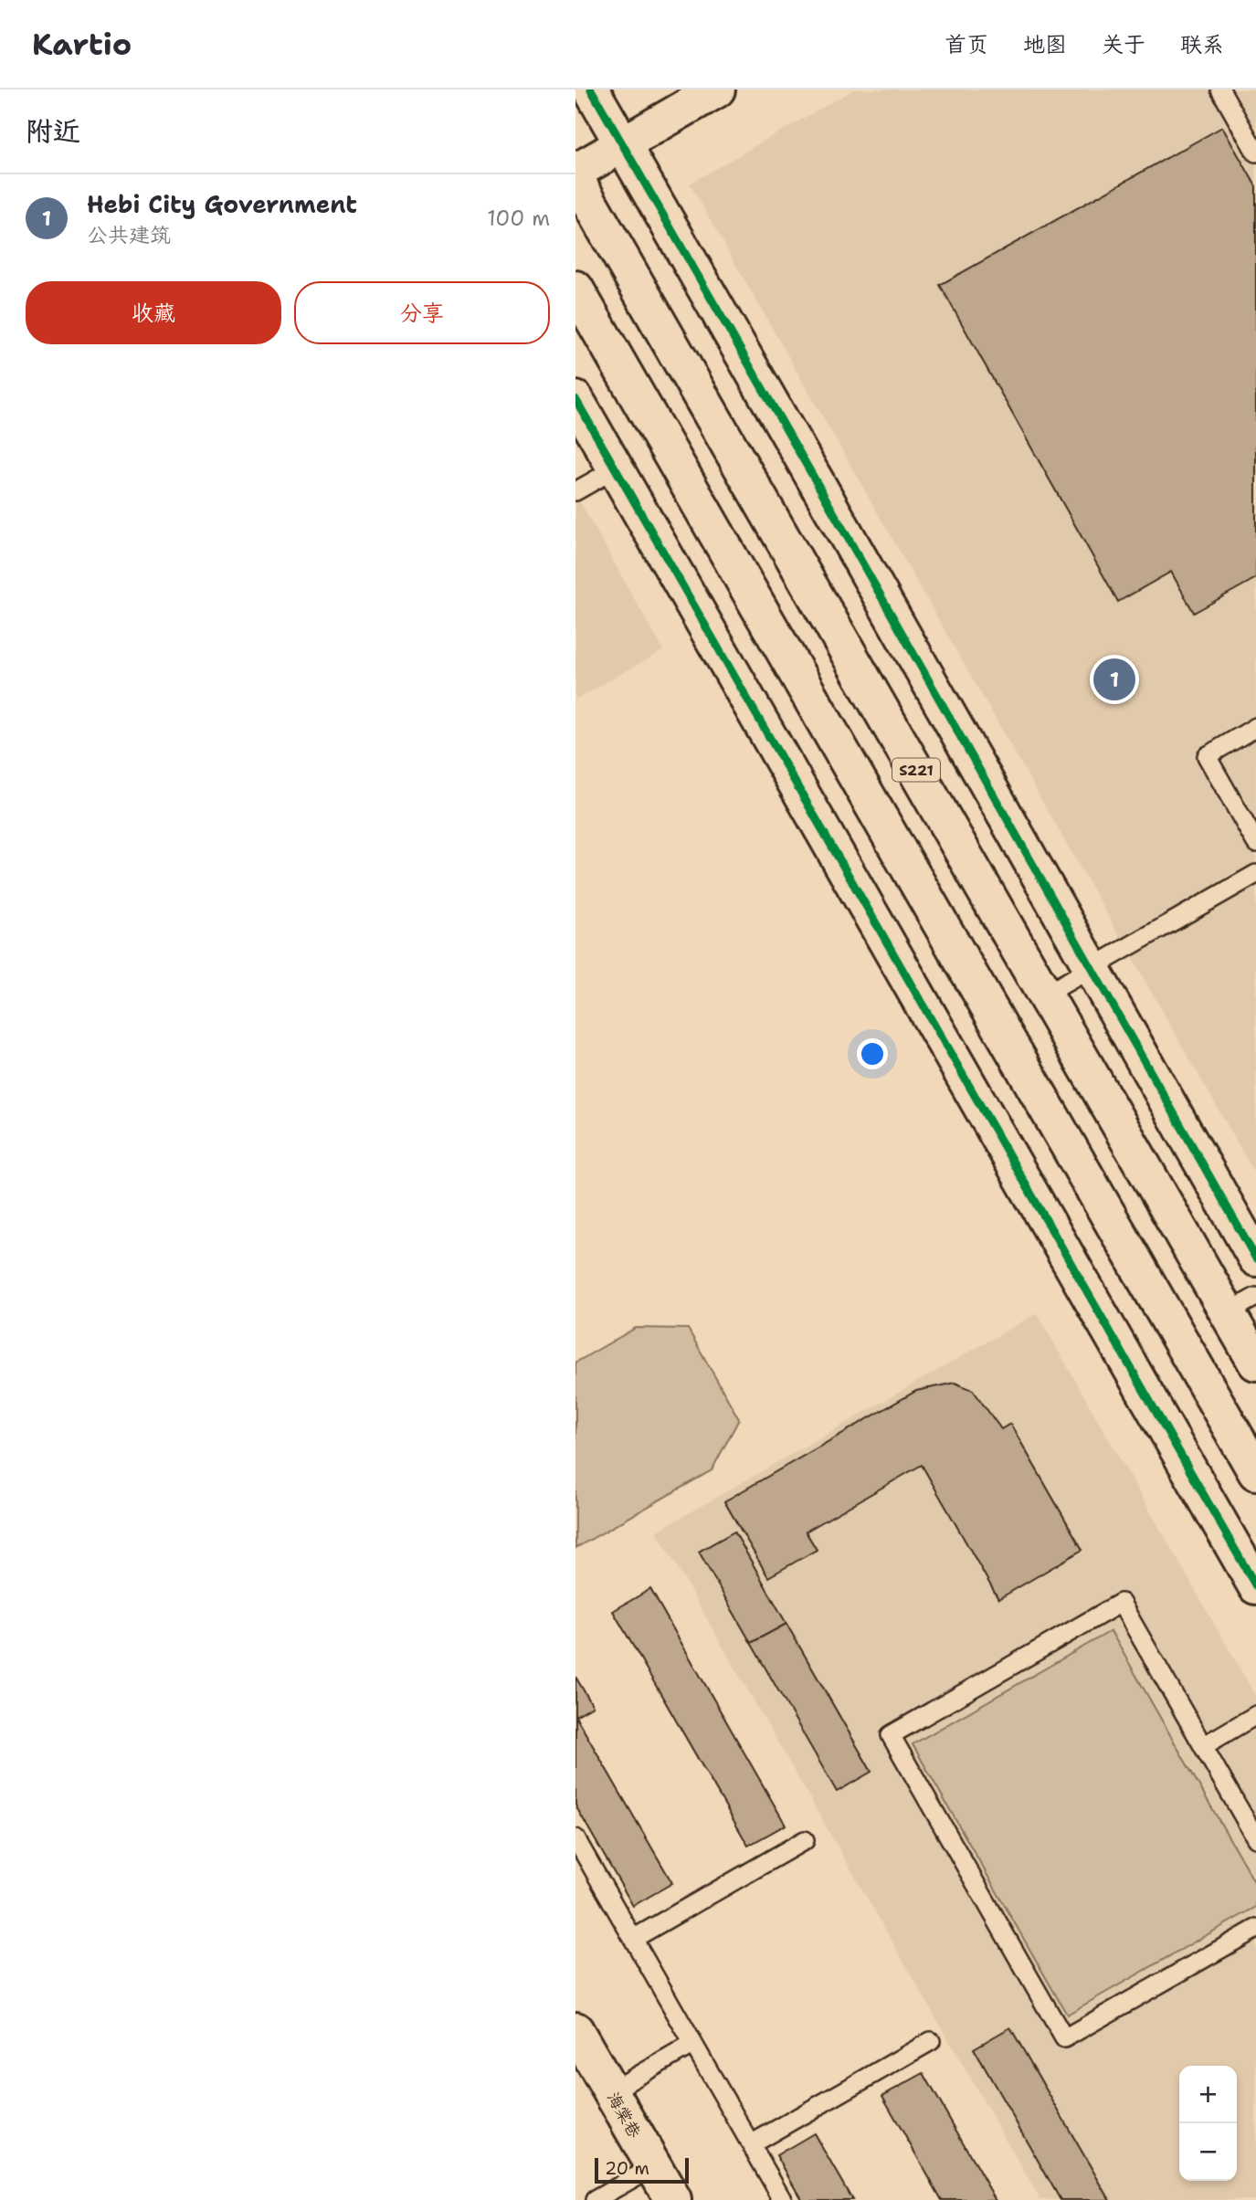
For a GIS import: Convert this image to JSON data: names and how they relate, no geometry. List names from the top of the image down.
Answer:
{
  "streets": {
    "street": ["S221", "海棠巷"]
  },
  "scale_bar": "20 m",
  "page": {
    "header": "Kartio",
    "nav": [
      "首页",
      "地图",
      "关于",
      "联系"
    ],
    "heading": "附近",
    "list": [
      {
        "mark": "1",
        "name": "Hebi City Government",
        "note": "公共建筑",
        "value": "100 m"
      }
    ],
    "buttons": ["收藏", "分享"],
    "pins": "1",
    "map_buttons": ["+", "−"],
    "scale": "20 m"
  }
}
